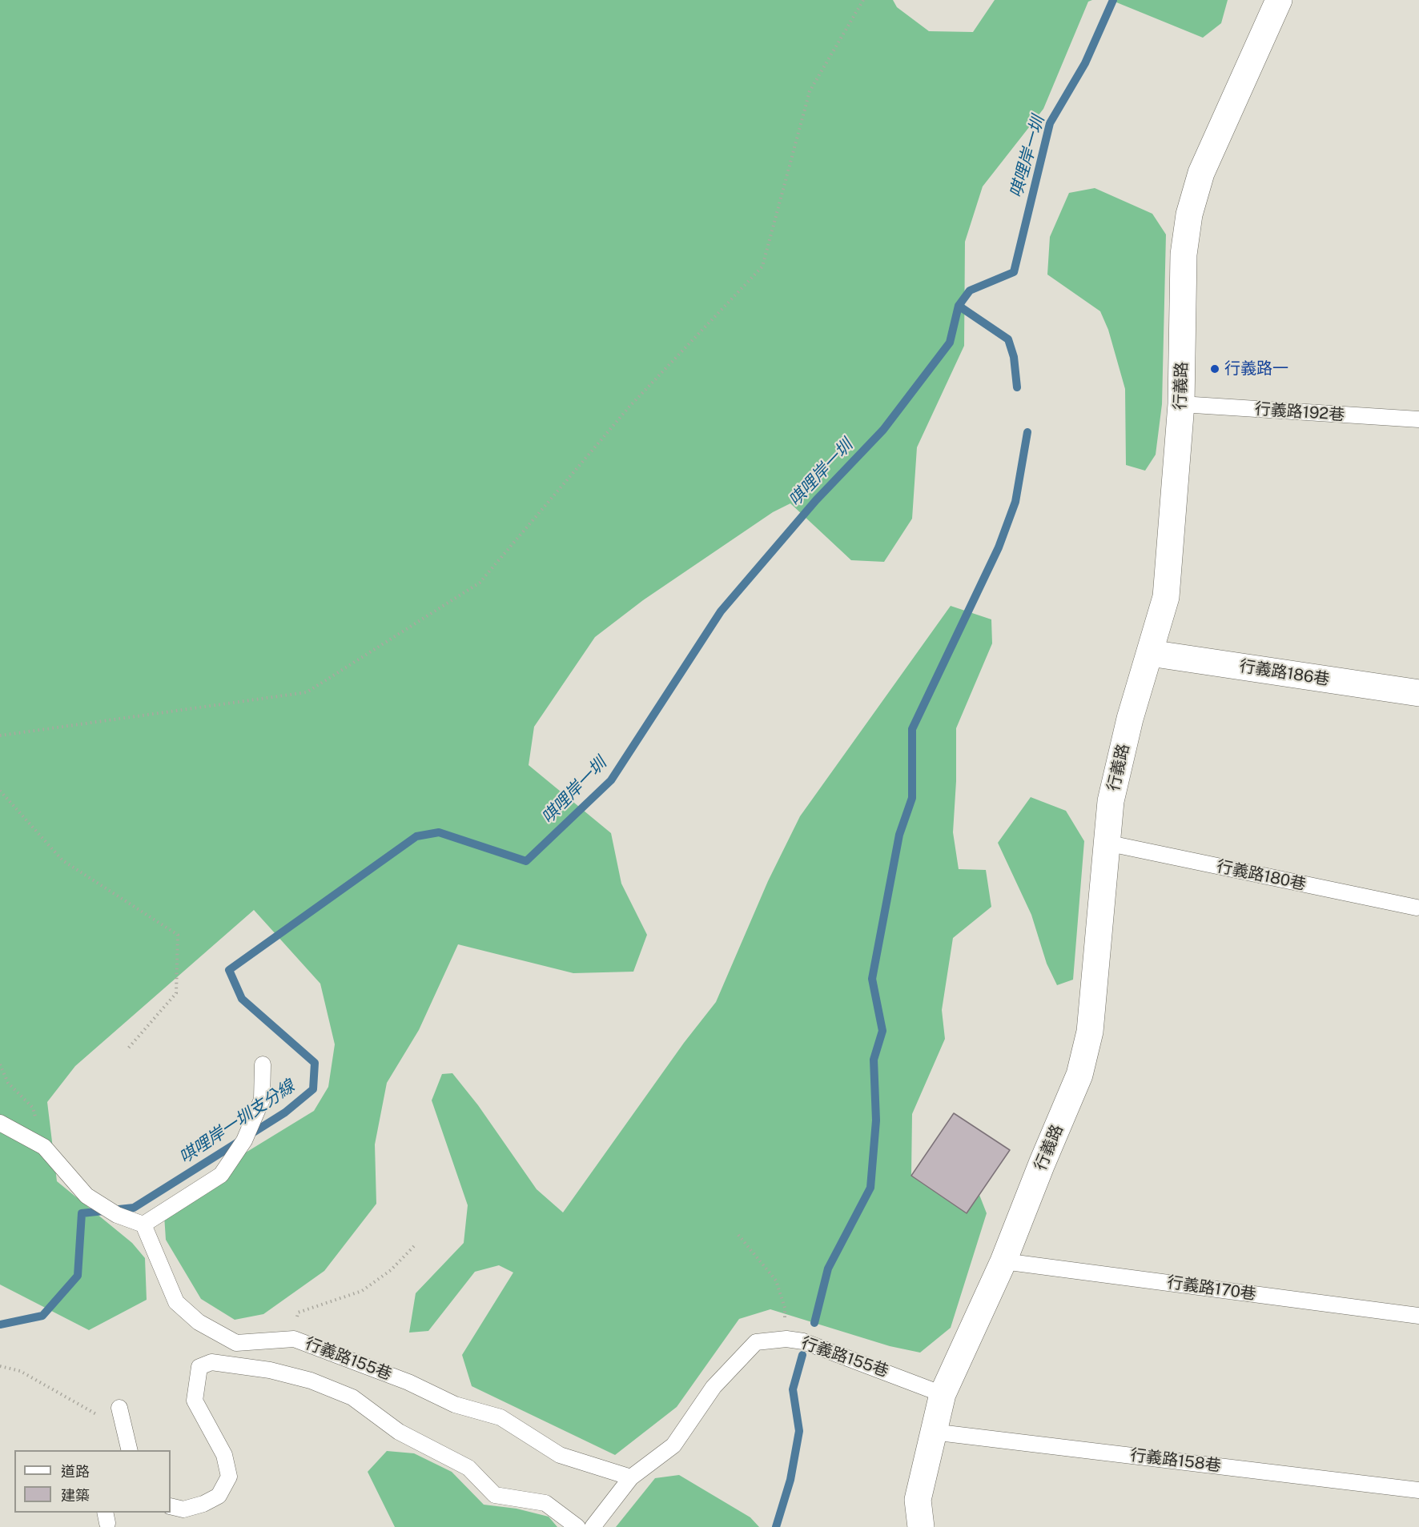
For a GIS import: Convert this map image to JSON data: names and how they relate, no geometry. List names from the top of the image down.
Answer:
{
  "streets": {
    "street": ["行義路", "行義路186巷"],
    "lane": [
      "行義路192巷",
      "行義路180巷",
      "行義路170巷",
      "行義路155巷",
      "行義路158巷"
    ]
  },
  "crossings": [
    ["行義路", "行義路192巷"],
    ["行義路", "行義路186巷"],
    ["行義路", "行義路180巷"],
    ["行義路", "行義路170巷"],
    ["行義路", "行義路155巷"],
    ["行義路", "行義路158巷"]
  ],
  "water": ["唭哩岸一圳", "唭哩岸一圳支分線"],
  "places": ["行義路一"],
  "legend": ["道路", "建築"]
}
